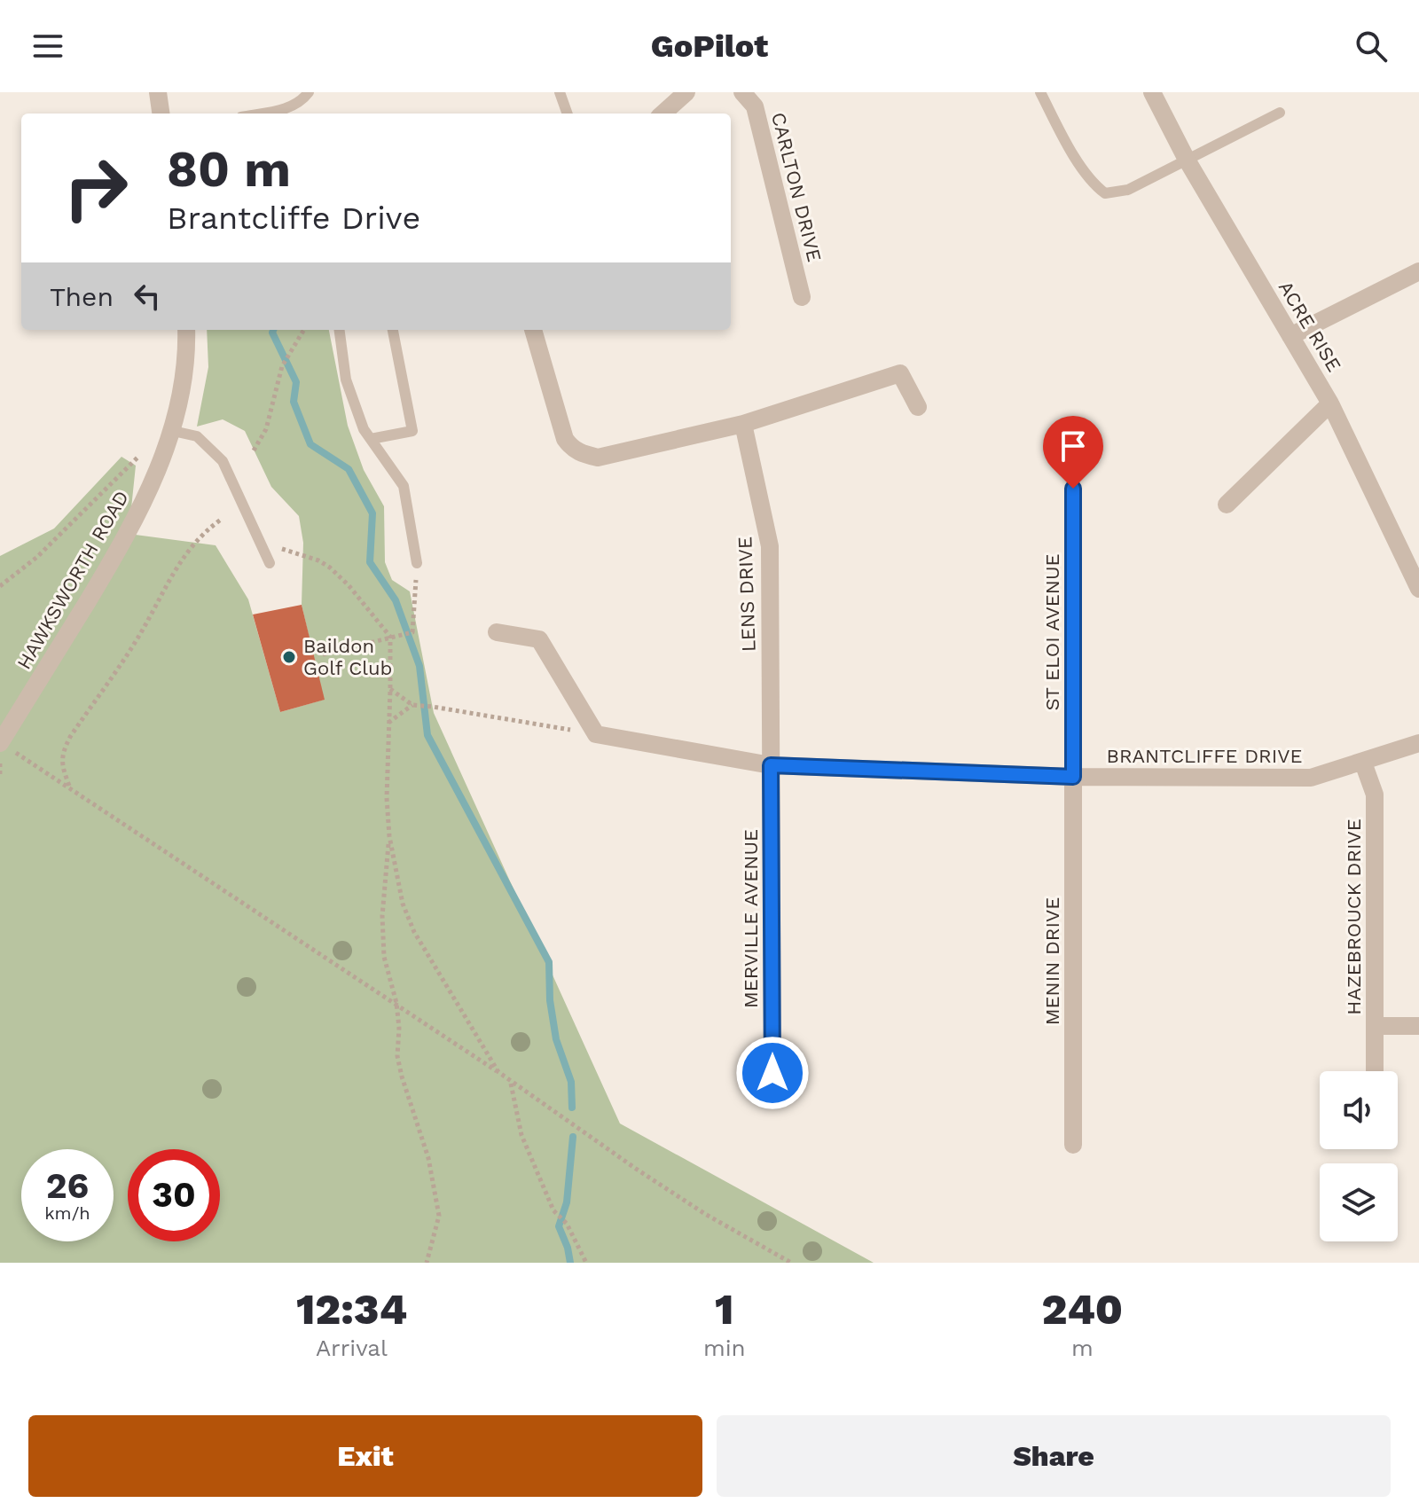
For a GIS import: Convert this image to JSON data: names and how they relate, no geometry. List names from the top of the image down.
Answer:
{
  "streets": {
    "street": [
      "CARLTON DRIVE",
      "ACRE RISE",
      "HAWKSWORTH ROAD",
      "LENS DRIVE",
      "ST ELOI AVENUE",
      "BRANTCLIFFE DRIVE",
      "HAZEBROUCK DRIVE",
      "MERVILLE AVENUE",
      "MENIN DRIVE"
    ]
  },
  "crossings": [
    ["LENS DRIVE", "BRANTCLIFFE DRIVE"],
    ["LENS DRIVE", "MERVILLE AVENUE"],
    ["ST ELOI AVENUE", "BRANTCLIFFE DRIVE"],
    ["ST ELOI AVENUE", "MENIN DRIVE"],
    ["BRANTCLIFFE DRIVE", "HAZEBROUCK DRIVE"],
    ["BRANTCLIFFE DRIVE", "MERVILLE AVENUE"],
    ["BRANTCLIFFE DRIVE", "MENIN DRIVE"]
  ],
  "places": ["Baildon Golf Club"],
  "page": {
    "header": "GoPilot",
    "turn": ["80 m", "Brantcliffe Drive"],
    "then": "Then",
    "speed": "26 km/h",
    "limit": "30",
    "eta": [
      "12:34",
      "Arrival",
      "1",
      "min",
      "240",
      "m"
    ],
    "buttons": ["Exit", "Share"]
  }
}
